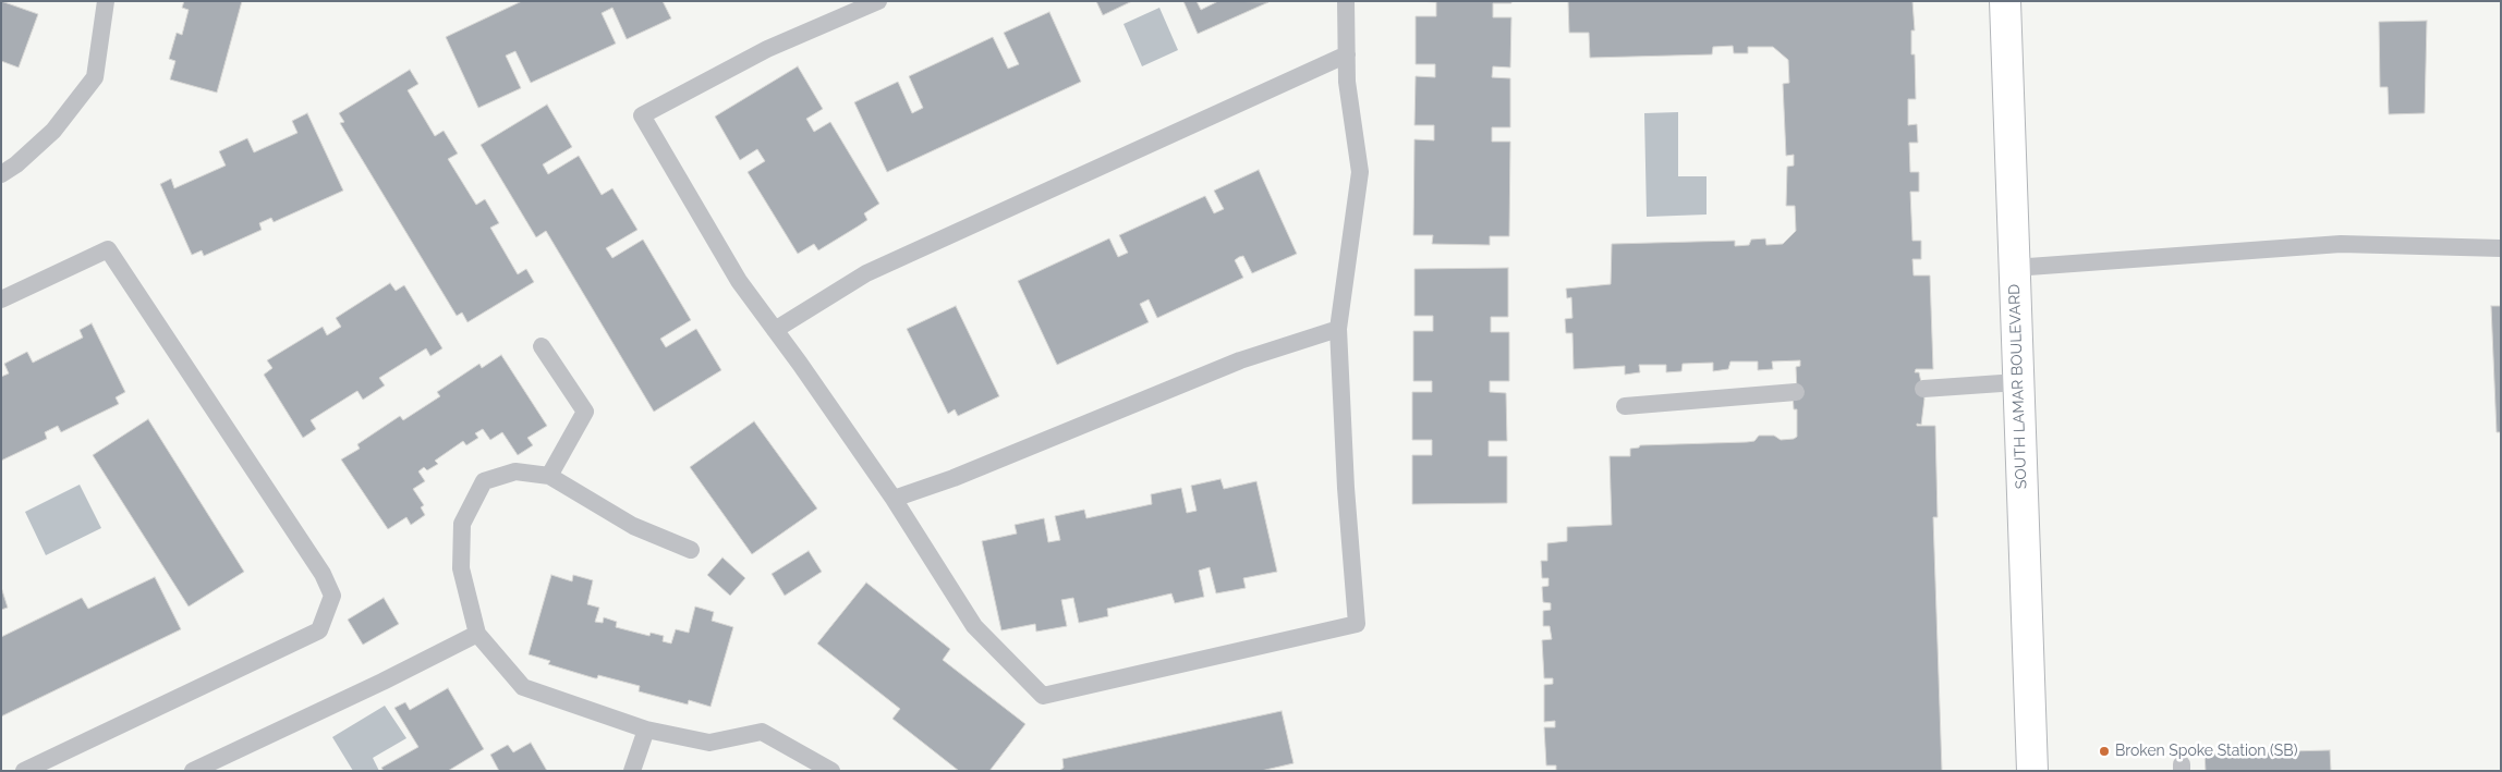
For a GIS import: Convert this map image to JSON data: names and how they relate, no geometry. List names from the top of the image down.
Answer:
{
  "streets": {
    "main road": ["SOUTH LAMAR BOULEVARD"]
  },
  "places": ["Broken Spoke Station (SB)"]
}
